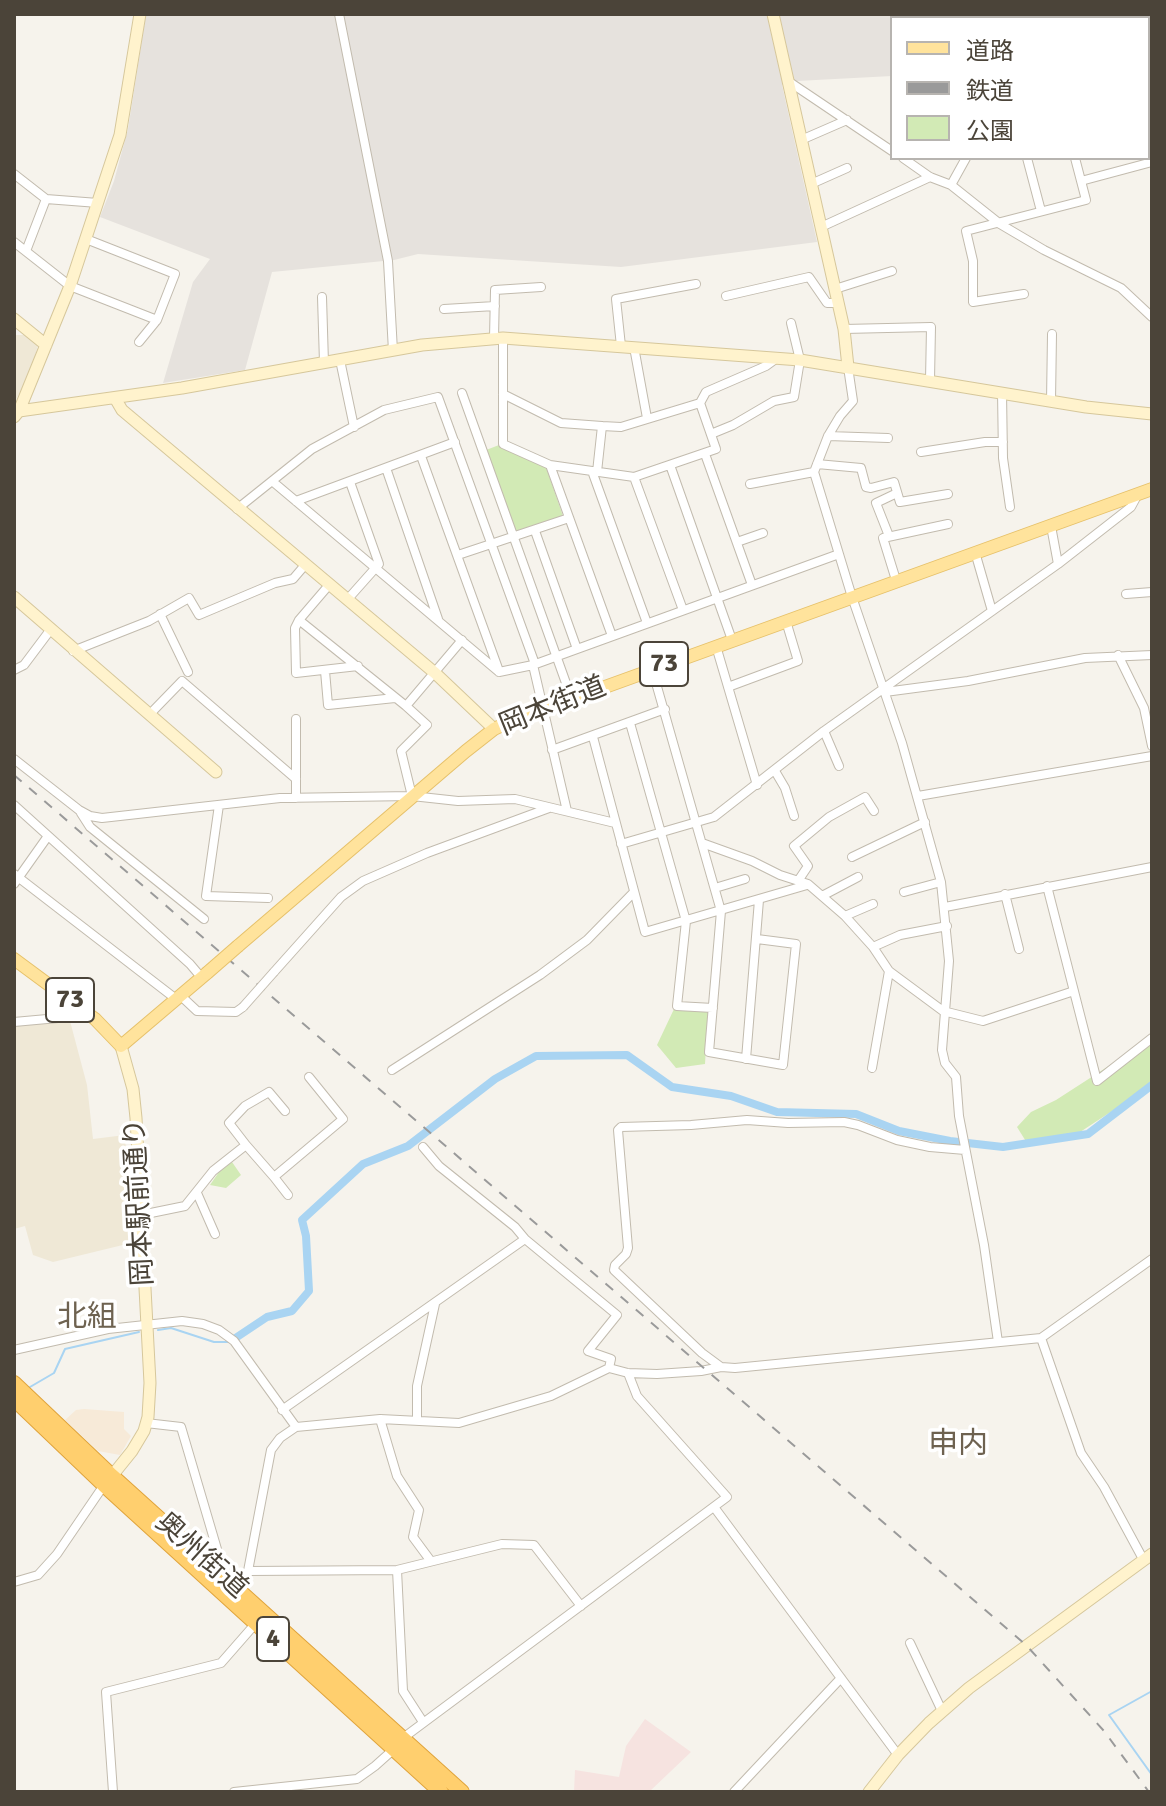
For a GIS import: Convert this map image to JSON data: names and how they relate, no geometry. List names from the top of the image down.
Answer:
{
  "streets": {
    "highway": ["奥州街道", "4"],
    "main road": ["73", "岡本街道", "岡本駅前通り"]
  },
  "crossings": [
    ["73", "岡本街道"],
    ["73", "岡本駅前通り"],
    ["岡本駅前通り", "奥州街道"]
  ],
  "districts": ["北組", "申内"],
  "legend": ["道路", "鉄道", "公園"]
}
